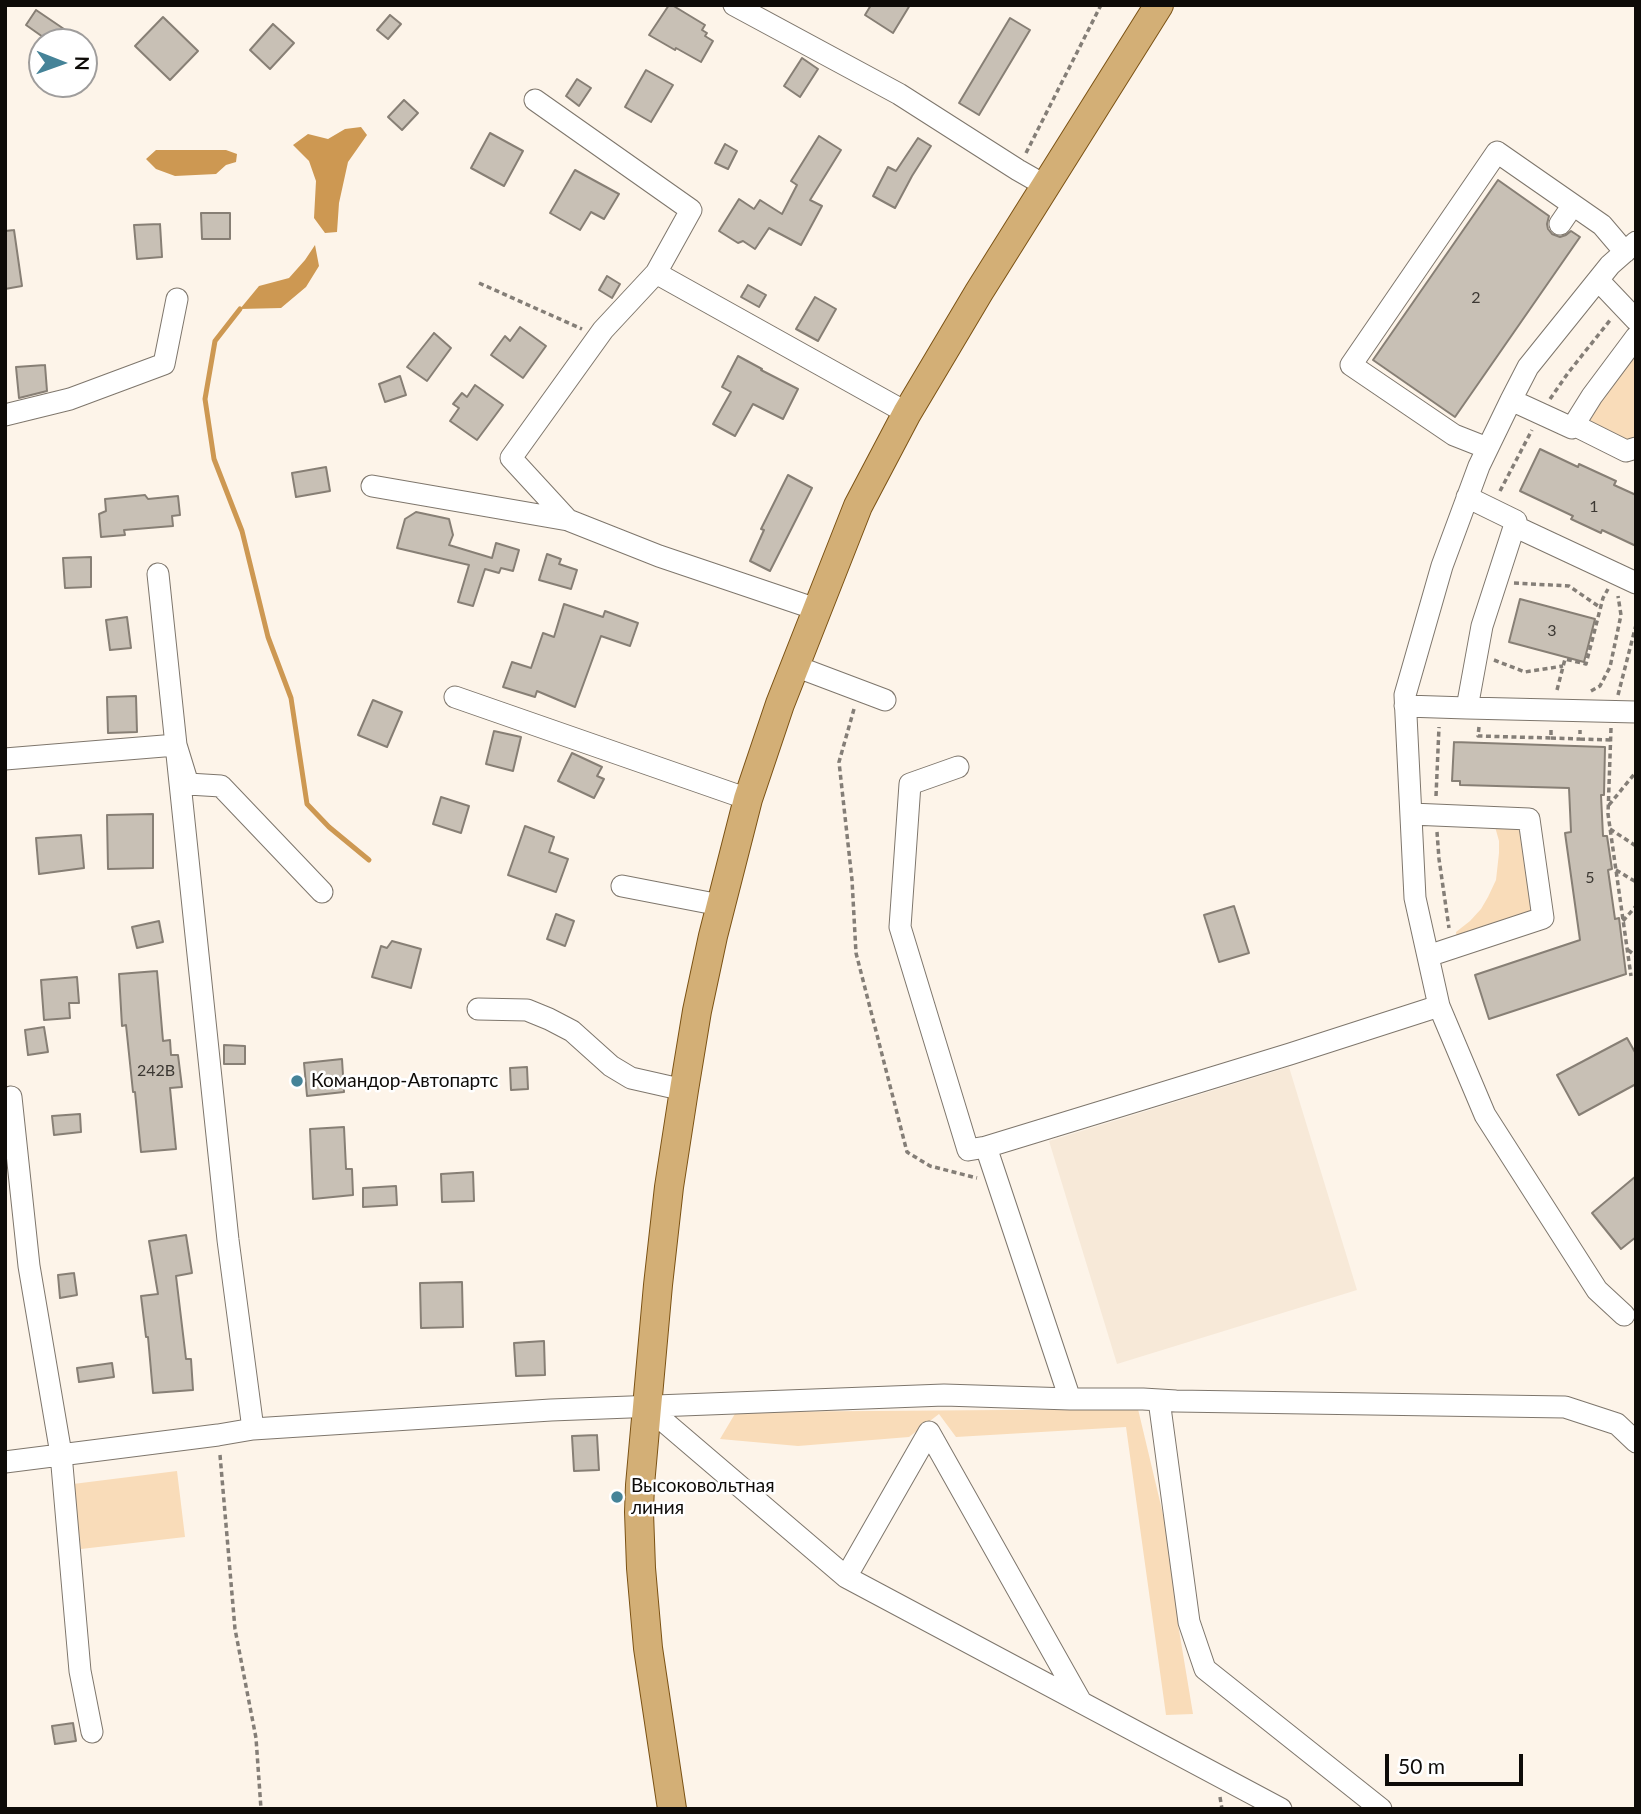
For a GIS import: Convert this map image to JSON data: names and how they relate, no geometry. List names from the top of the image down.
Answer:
{
  "places": ["Командор-Автопартс", "Высоковольтная линия"],
  "house_numbers": [
    "2",
    "1",
    "3",
    "5",
    "242В"
  ],
  "scale_bar": "50 m",
  "north": "right"
}
